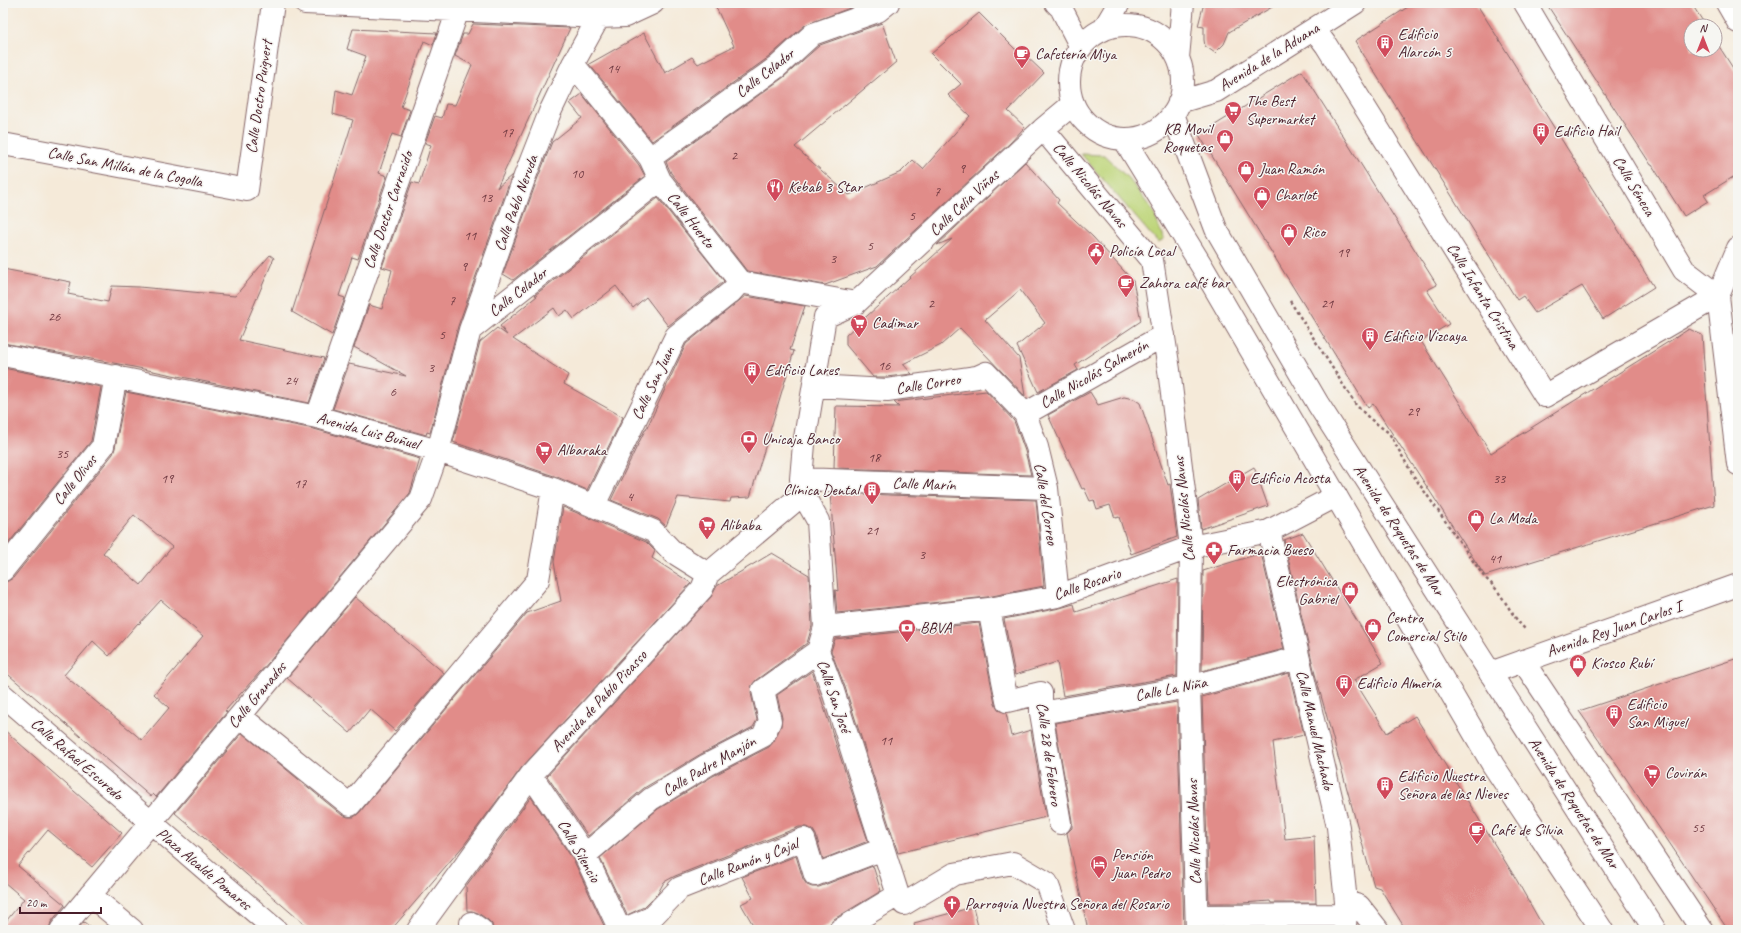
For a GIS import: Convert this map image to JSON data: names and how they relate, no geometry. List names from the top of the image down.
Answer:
{
  "streets": {
    "street": [
      "Avenida de la Aduana",
      "Calle Celador",
      "Calle Doctro Puigvert",
      "Calle San Millán de la Cogolla",
      "Calle Nicolás Navas",
      "Calle Séneca",
      "Calle Pablo Neruda",
      "Calle Celia Viñas",
      "Calle Doctor Carracido",
      "Calle Huerto",
      "Calle Infanta Cristina",
      "Calle Nicolás Salmerón",
      "Calle San Juan",
      "Calle Correo",
      "Avenida Luis Buñuel",
      "Calle Olivos",
      "Calle Marín",
      "Calle del Correo",
      "Avenida de Roquetas de Mar",
      "Calle Rosario",
      "Avenida Rey Juan Carlos I",
      "Calle La Niña",
      "Calle Granados",
      "Calle San José",
      "Avenida de Pablo Picasso",
      "Calle Manuel Machado",
      "Calle 28 de Febrero",
      "Calle Rafael Escuredo",
      "Calle Padre Manjón",
      "Calle Silencio",
      "Calle Ramón y Cajal",
      "Plaza Alcalde Pomares"
    ]
  },
  "crossings": [
    ["Avenida de la Aduana", "Calle Celia Viñas"],
    ["Avenida de la Aduana", "Calle Infanta Cristina"],
    ["Avenida de la Aduana", "Avenida de Roquetas de Mar"],
    ["Calle Celador", "Calle Pablo Neruda"],
    ["Calle Celador", "Calle Huerto"],
    ["Calle Doctro Puigvert", "Calle San Millán de la Cogolla"],
    ["Calle Nicolás Navas", "Calle Celia Viñas"],
    ["Calle Nicolás Navas", "Calle Nicolás Salmerón"],
    ["Calle Nicolás Navas", "Calle Rosario"],
    ["Calle Nicolás Navas", "Calle La Niña"],
    ["Calle Séneca", "Calle Infanta Cristina"],
    ["Calle Pablo Neruda", "Calle Huerto"],
    ["Calle Pablo Neruda", "Avenida Luis Buñuel"],
    ["Calle Pablo Neruda", "Calle Granados"],
    ["Calle Celia Viñas", "Calle Correo"],
    ["Calle Celia Viñas", "Avenida de Roquetas de Mar"],
    ["Calle Doctor Carracido", "Avenida Luis Buñuel"],
    ["Calle Huerto", "Calle San Juan"],
    ["Calle Nicolás Salmerón", "Calle Correo"],
    ["Calle Nicolás Salmerón", "Calle del Correo"],
    ["Calle San Juan", "Avenida Luis Buñuel"],
    ["Calle Correo", "Calle del Correo"],
    ["Avenida Luis Buñuel", "Calle Olivos"],
    ["Avenida Luis Buñuel", "Calle Granados"],
    ["Avenida Luis Buñuel", "Avenida de Pablo Picasso"],
    ["Calle Marín", "Calle del Correo"],
    ["Calle Marín", "Calle San José"],
    ["Calle Marín", "Avenida de Pablo Picasso"],
    ["Calle del Correo", "Calle Rosario"],
    ["Avenida de Roquetas de Mar", "Avenida Rey Juan Carlos I"],
    ["Calle Rosario", "Calle San José"],
    ["Calle Rosario", "Calle Manuel Machado"],
    ["Calle Rosario", "Calle 28 de Febrero"],
    ["Calle La Niña", "Calle Manuel Machado"],
    ["Calle La Niña", "Calle 28 de Febrero"],
    ["Calle Granados", "Calle Rafael Escuredo"],
    ["Calle Granados", "Plaza Alcalde Pomares"],
    ["Calle San José", "Avenida de Pablo Picasso"],
    ["Calle San José", "Calle Padre Manjón"],
    ["Calle San José", "Calle Ramón y Cajal"],
    ["Avenida de Pablo Picasso", "Calle Silencio"],
    ["Calle Rafael Escuredo", "Plaza Alcalde Pomares"],
    ["Calle Padre Manjón", "Calle Silencio"],
    ["Calle Silencio", "Calle Ramón y Cajal"]
  ],
  "places": {
    "building": [
      "Edificio Alarcón 5",
      "Edificio Hail",
      "Edificio Vizcaya",
      "Edificio Lares",
      "Edificio Acosta",
      "Clínica Dental",
      "Edificio Almería",
      "Edificio San Miguel",
      "Edificio Nuestra Señora de las Nieves"
    ],
    "cafe": ["Cafetería Miya", "Zahora café bar", "Café de Silvia"],
    "supermarket": [
      "The Best Supermarket",
      "Cadimar",
      "Albaraka",
      "Alibaba",
      "Covirán"
    ],
    "shop": [
      "KB Movil Roquetas",
      "Juan Ramón",
      "Charlot",
      "Rico",
      "La Moda",
      "Electrónica Gabriel",
      "Centro Comercial Stilo",
      "Kiosco Rubí"
    ],
    "restaurant": ["Kebab 3 Star"],
    "public building": ["Policía Local"],
    "bank": ["Unicaja Banco", "BBVA"],
    "pharmacy": ["Farmacia Bueso"],
    "hotel": ["Pensión Juan Pedro"],
    "church": ["Parroquia Nuestra Señora del Rosario"]
  },
  "house_numbers": [
    "14",
    "17",
    "2",
    "9",
    "10",
    "7",
    "13",
    "5",
    "11",
    "5",
    "19",
    "3",
    "9",
    "7",
    "2",
    "21",
    "26",
    "5",
    "16",
    "3",
    "24",
    "6",
    "29",
    "35",
    "18",
    "19",
    "33",
    "17",
    "4",
    "21",
    "3",
    "41",
    "11",
    "55"
  ],
  "scale_bar": "20 m",
  "north": "top"
}
